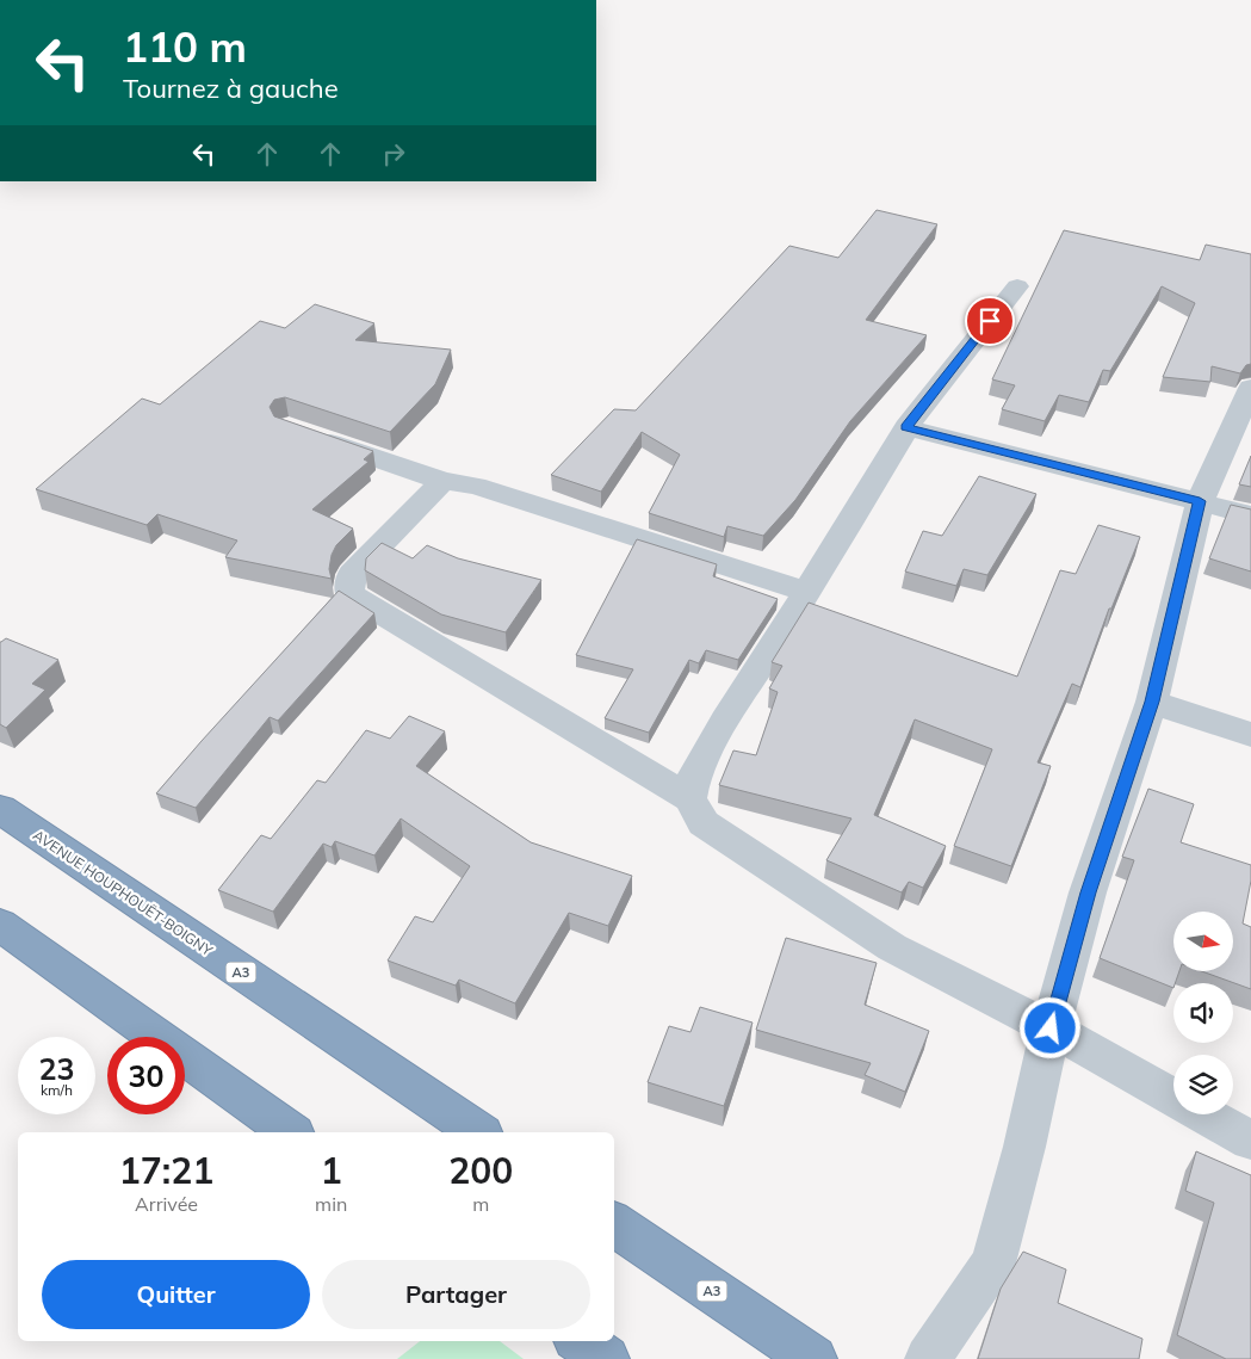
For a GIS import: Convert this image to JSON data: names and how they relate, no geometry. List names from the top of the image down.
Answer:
{
  "streets": {
    "highway": ["AVENUE HOUPHOUËT-BOIGNY", "A3"]
  },
  "north": "right",
  "page": {
    "turn": ["110 m", "Tournez à gauche"],
    "speed": "23 km/h",
    "limit": "30",
    "eta": [
      "17:21",
      "Arrivée",
      "1",
      "min",
      "200",
      "m"
    ],
    "buttons": ["Quitter", "Partager"]
  }
}
